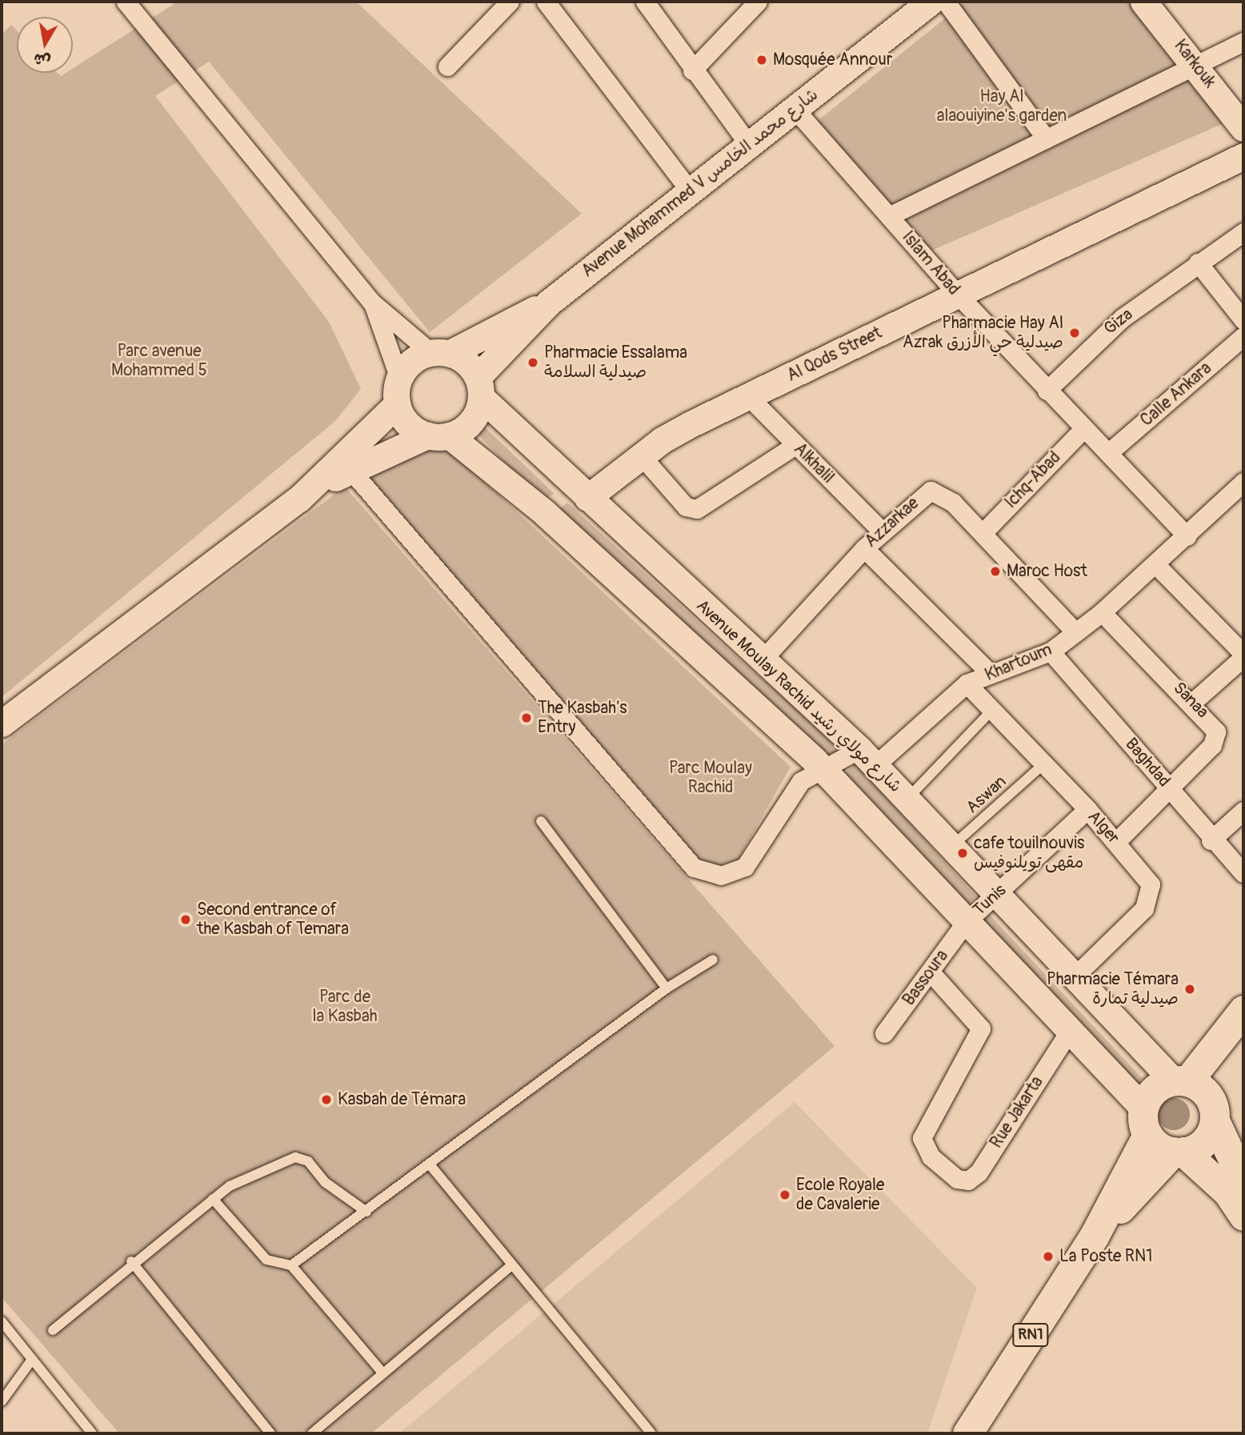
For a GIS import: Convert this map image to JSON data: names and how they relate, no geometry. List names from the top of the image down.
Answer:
{
  "streets": {
    "main road": [
      "Karkouk",
      "Avenue Mohammed V شارع محمد الخامس",
      "Al Qods Street",
      "Avenue Moulay Rachid شارع مولاي رشيد",
      "RN1"
    ],
    "street": [
      "Islam Abad",
      "Giza",
      "Calle Ankara",
      "Alkhalil",
      "Ichq-Abad",
      "Azzarkae",
      "Khartoum",
      "Sanaa",
      "Baghdad",
      "Alger",
      "Tunis",
      "Bassoura",
      "Rue Jakarta"
    ],
    "lane": ["Aswan"]
  },
  "crossings": [
    ["Avenue Mohammed V شارع محمد الخامس", "Islam Abad"],
    ["Islam Abad", "Giza"],
    ["Islam Abad", "Al Qods Street"],
    ["Islam Abad", "Calle Ankara"],
    ["Islam Abad", "Ichq-Abad"],
    ["Islam Abad", "Khartoum"],
    ["Al Qods Street", "Alkhalil"],
    ["Al Qods Street", "Avenue Moulay Rachid شارع مولاي رشيد"],
    ["Alkhalil", "Azzarkae"],
    ["Ichq-Abad", "Azzarkae"],
    ["Azzarkae", "Khartoum"],
    ["Azzarkae", "Avenue Moulay Rachid شارع مولاي رشيد"],
    ["Khartoum", "Avenue Moulay Rachid شارع مولاي رشيد"],
    ["Khartoum", "Sanaa"],
    ["Khartoum", "Baghdad"],
    ["Khartoum", "Alger"],
    ["Avenue Moulay Rachid شارع مولاي رشيد", "Aswan"],
    ["Avenue Moulay Rachid شارع مولاي رشيد", "Alger"],
    ["Avenue Moulay Rachid شارع مولاي رشيد", "Tunis"],
    ["Avenue Moulay Rachid شارع مولاي رشيد", "RN1"],
    ["Sanaa", "Baghdad"],
    ["Sanaa", "Alger"],
    ["Aswan", "Alger"],
    ["Alger", "Tunis"],
    ["Tunis", "Bassoura"],
    ["Bassoura", "Rue Jakarta"]
  ],
  "parks": [
    "Hay Al alaouiyine's garden",
    "Parc avenue Mohammed 5",
    "Parc Moulay Rachid",
    "Parc de la Kasbah"
  ],
  "places": [
    "Mosquée Annour",
    "Pharmacie Hay Al Azrak صيدلية حي الأزرق",
    "Pharmacie Essalama صيدلية السلامة",
    "Maroc Host",
    "The Kasbah's Entry",
    "cafe touilnouvis مقهى تويلنوفيس",
    "Second entrance of the Kasbah of Temara",
    "Pharmacie Témara صيدلية تمارة",
    "Kasbah de Témara",
    "Ecole Royale de Cavalerie",
    "La Poste RN1"
  ],
  "north": "bottom"
}
